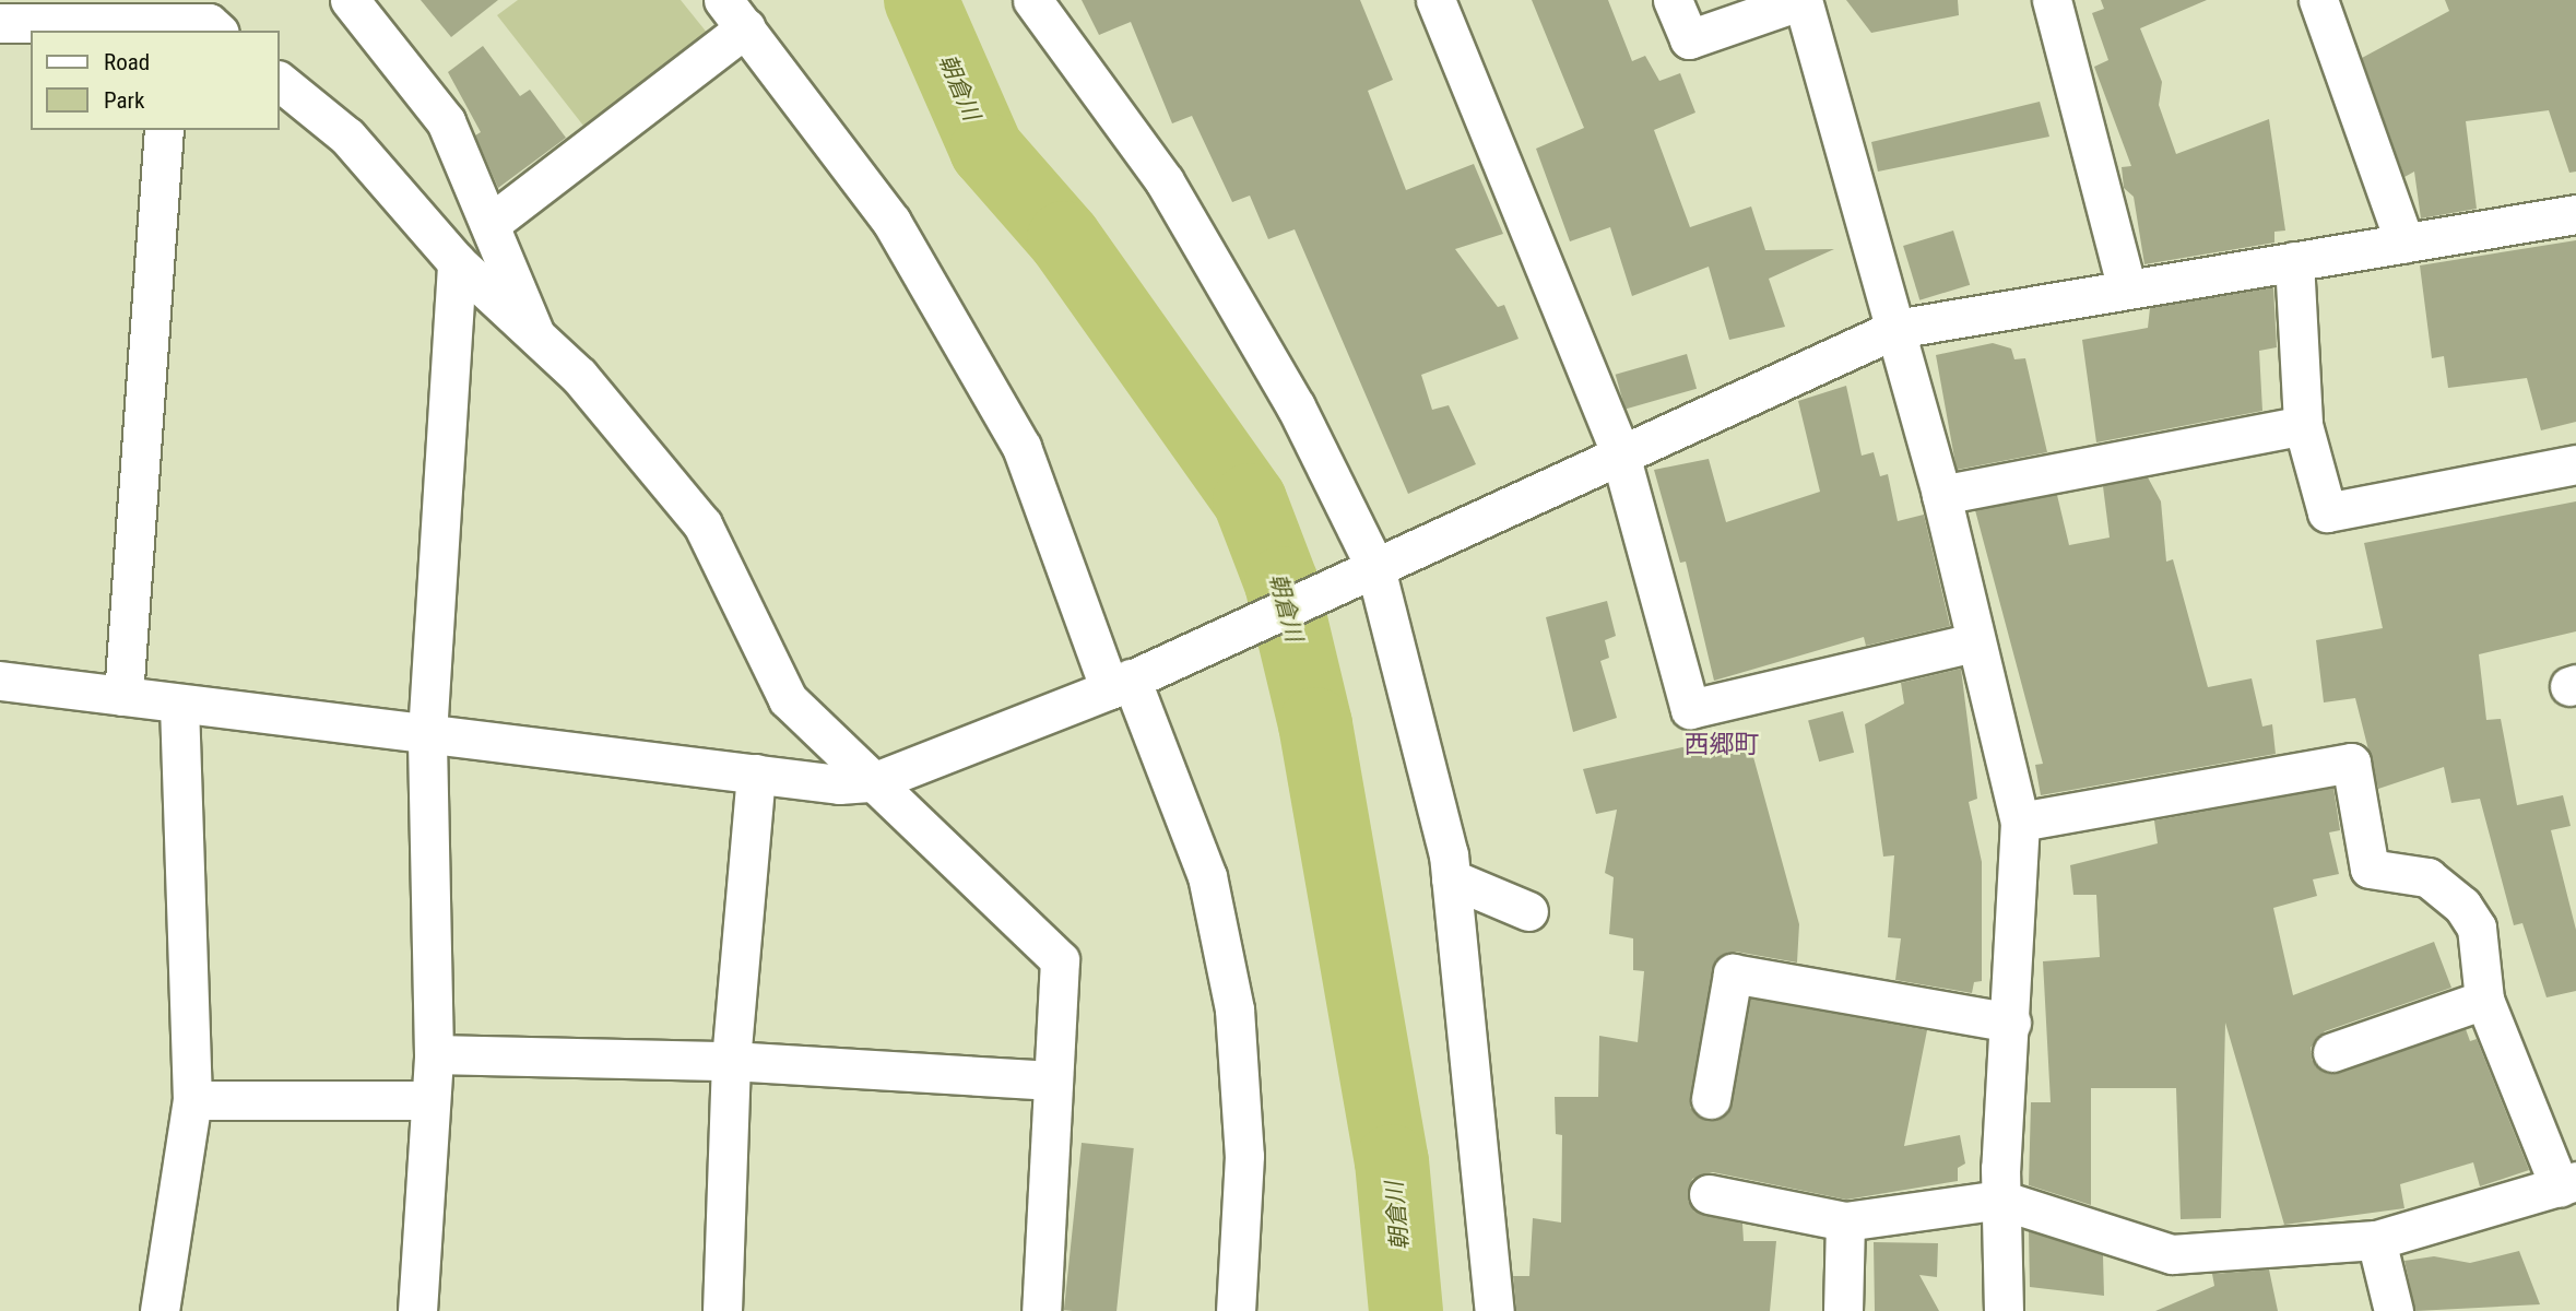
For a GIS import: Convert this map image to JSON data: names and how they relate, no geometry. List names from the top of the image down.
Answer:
{
  "districts": ["西郷町"],
  "water": ["朝倉川"],
  "legend": ["Road", "Park"]
}
